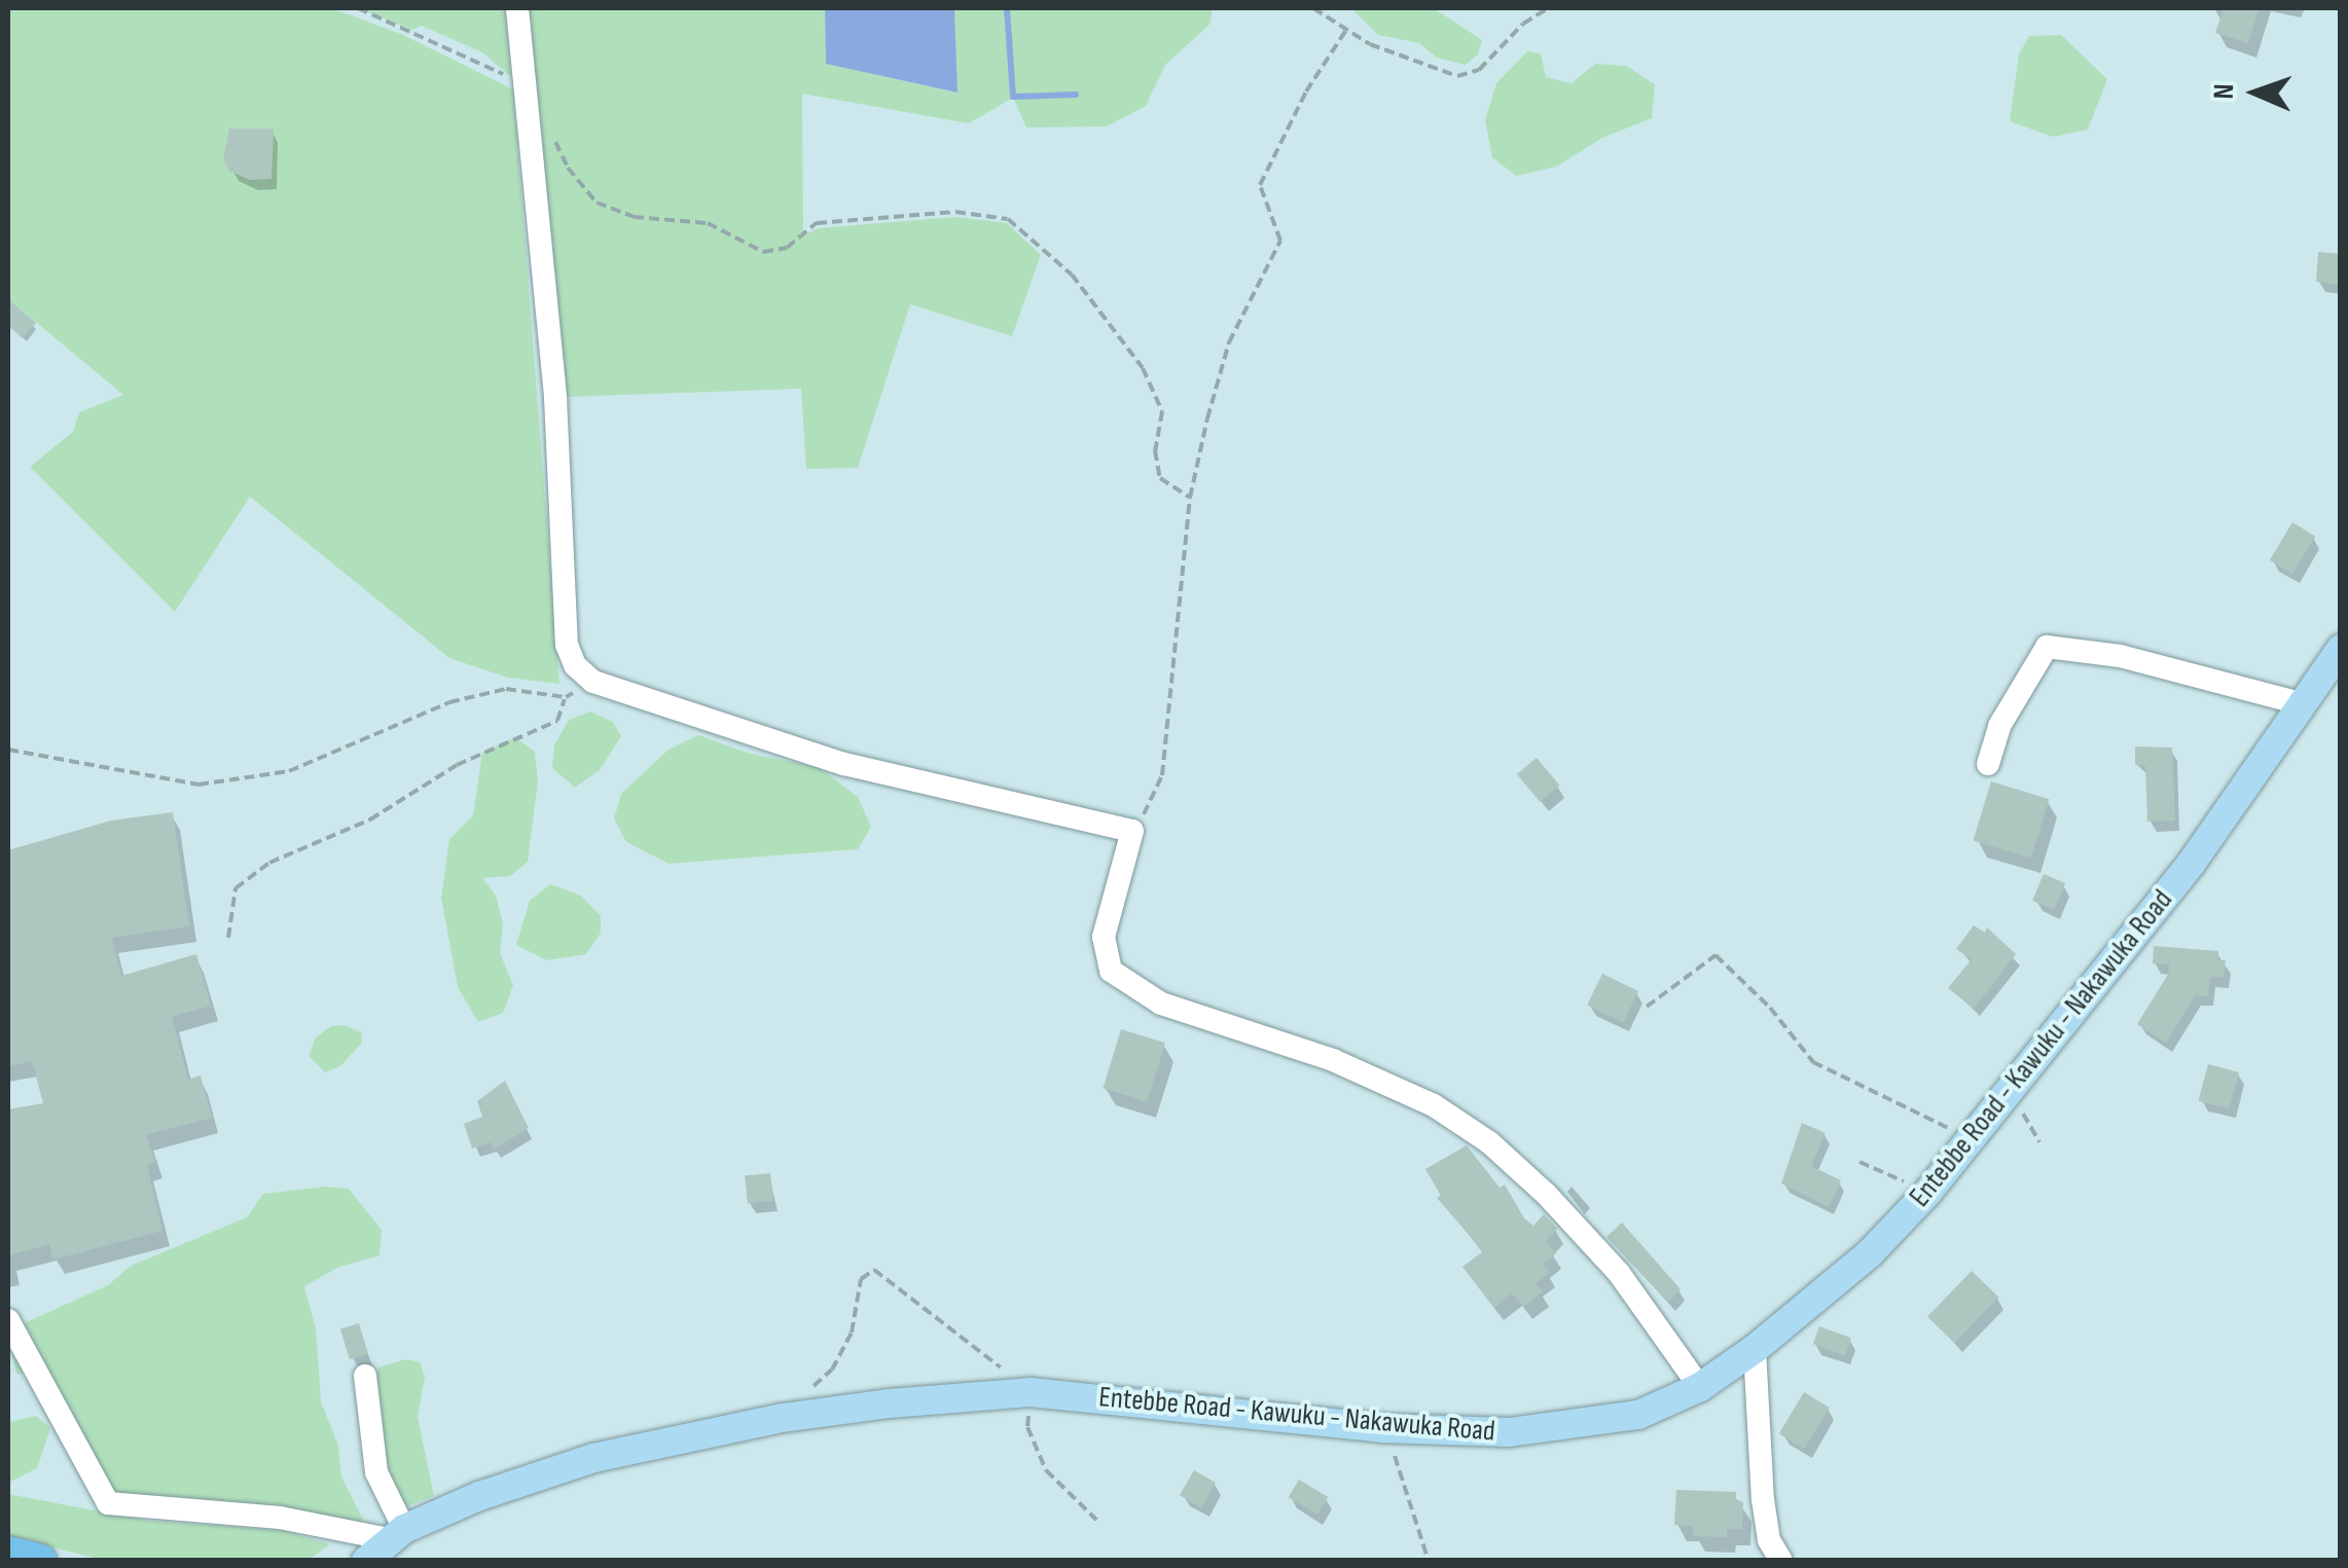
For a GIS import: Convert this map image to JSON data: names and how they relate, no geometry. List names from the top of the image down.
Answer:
{
  "streets": {
    "main road": ["Entebbe Road - Kawuku - Nakawuka Road"]
  },
  "north": "left"
}
